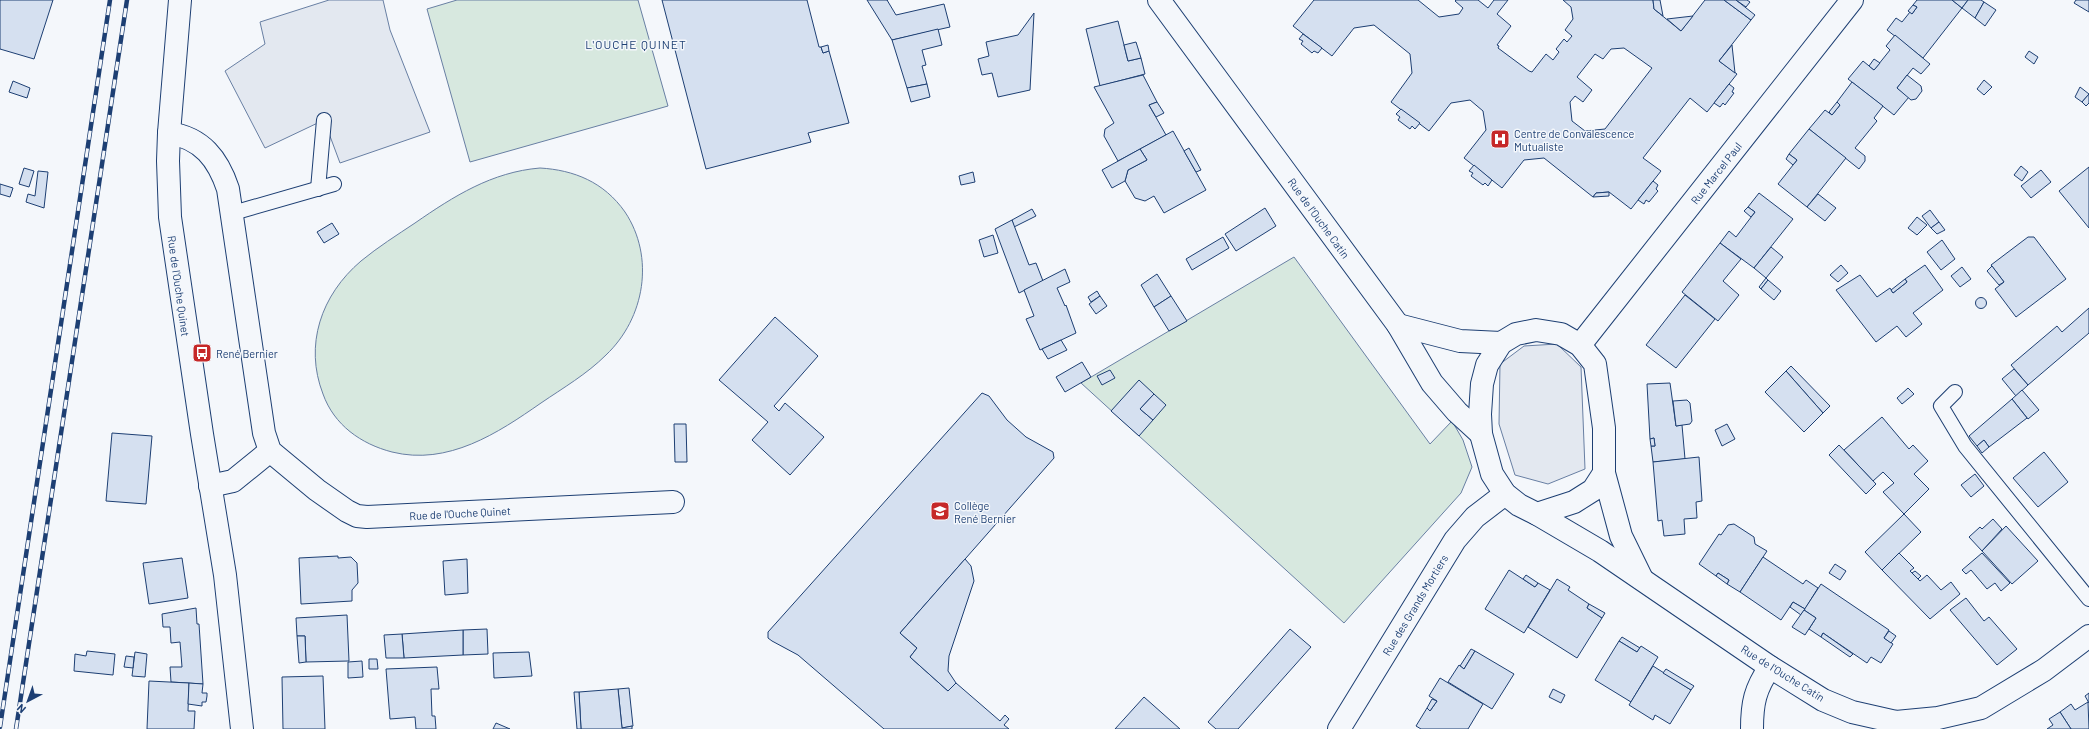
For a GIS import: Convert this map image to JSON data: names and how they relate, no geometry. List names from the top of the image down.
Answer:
{
  "streets": {
    "street": [
      "Rue Marcel Paul",
      "Rue de l'Ouche Catin",
      "Rue de l'Ouche Quinet",
      "Rue des Grands Mortiers"
    ]
  },
  "crossings": [
    ["Rue de l'Ouche Catin", "Rue des Grands Mortiers"]
  ],
  "districts": ["L'OUCHE QUINET"],
  "places": {
    "hospital": ["Centre de Convalescence Mutualiste"],
    "bus stop": ["René Bernier"],
    "school or university": ["Collège René Bernier"]
  },
  "north": "bottom left"
}
